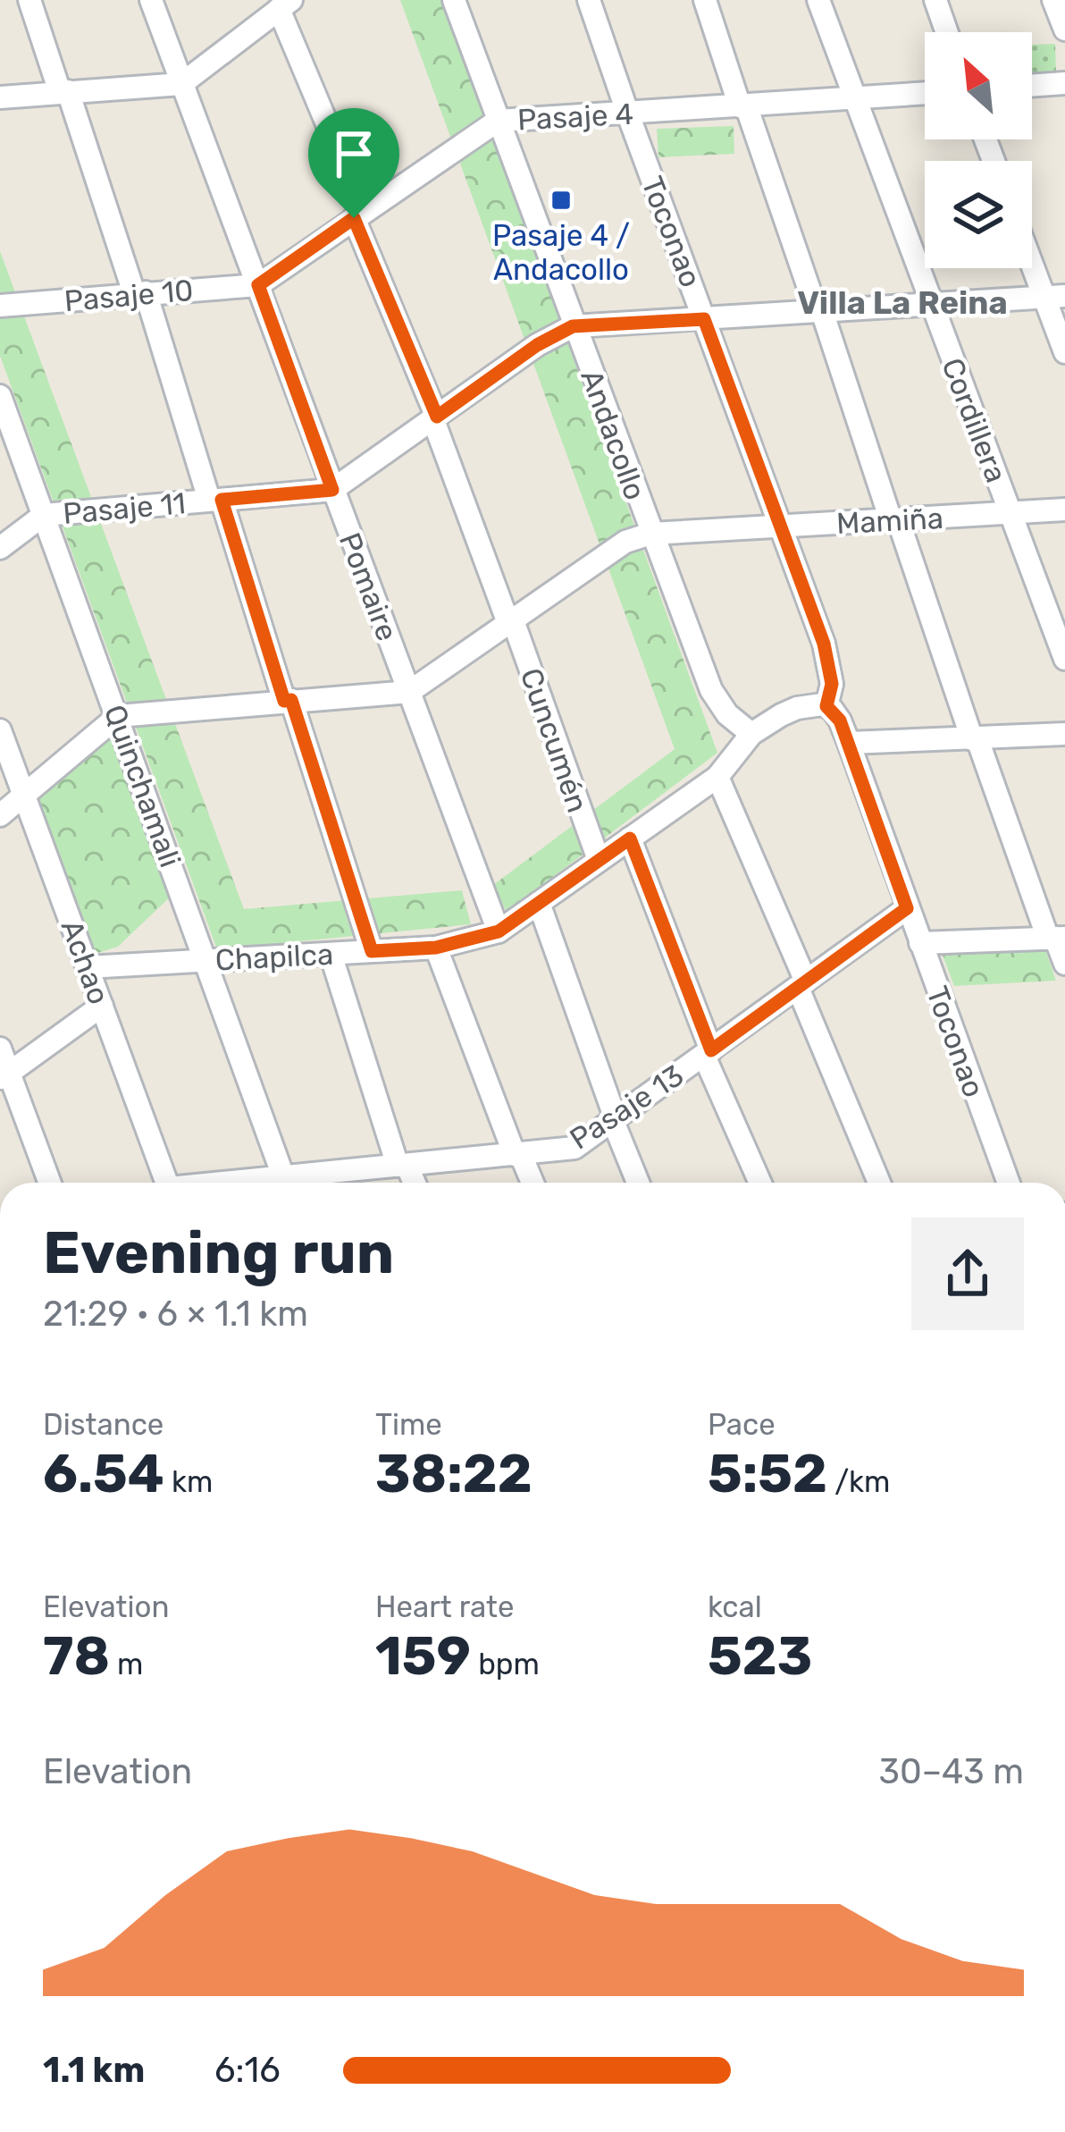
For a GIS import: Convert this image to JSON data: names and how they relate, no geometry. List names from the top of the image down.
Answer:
{
  "streets": {
    "street": [
      "Pasaje 4",
      "Toconao",
      "Pasaje 10",
      "Cordillera",
      "Andacollo",
      "Pasaje 11",
      "Mamiña",
      "Pomaire",
      "Cuncumén",
      "Quinchamali",
      "Chapilca",
      "Achao",
      "Pasaje 13"
    ]
  },
  "crossings": [
    ["Pasaje 4", "Toconao"],
    ["Pasaje 4", "Pasaje 10"],
    ["Pasaje 4", "Cordillera"],
    ["Pasaje 4", "Andacollo"],
    ["Pasaje 4", "Pomaire"],
    ["Pasaje 4", "Cuncumén"],
    ["Toconao", "Mamiña"],
    ["Toconao", "Chapilca"],
    ["Toconao", "Pasaje 13"],
    ["Pasaje 10", "Pomaire"],
    ["Cordillera", "Mamiña"],
    ["Andacollo", "Mamiña"],
    ["Andacollo", "Chapilca"],
    ["Pasaje 11", "Pomaire"],
    ["Pasaje 11", "Quinchamali"],
    ["Pomaire", "Chapilca"],
    ["Cuncumén", "Chapilca"],
    ["Quinchamali", "Chapilca"],
    ["Quinchamali", "Pasaje 13"],
    ["Chapilca", "Achao"]
  ],
  "districts": ["Villa La Reina"],
  "places": {
    "transit": ["Pasaje 4 / Andacollo"]
  },
  "north": "top left",
  "page": {
    "heading": ["Evening run", "21:29 · 6 × 1.1 km"],
    "stats": [
      ["Distance", "6.54 km"],
      ["Time", "38:22"],
      ["Pace", "5:52 /km"],
      ["Elevation", "78 m"],
      ["Heart rate", "159 bpm"],
      ["kcal", "523"]
    ],
    "chart": ["Elevation", "30–43 m"],
    "list": [
      {
        "name": "1.1 km",
        "note": "6:16"
      }
    ]
  }
}
